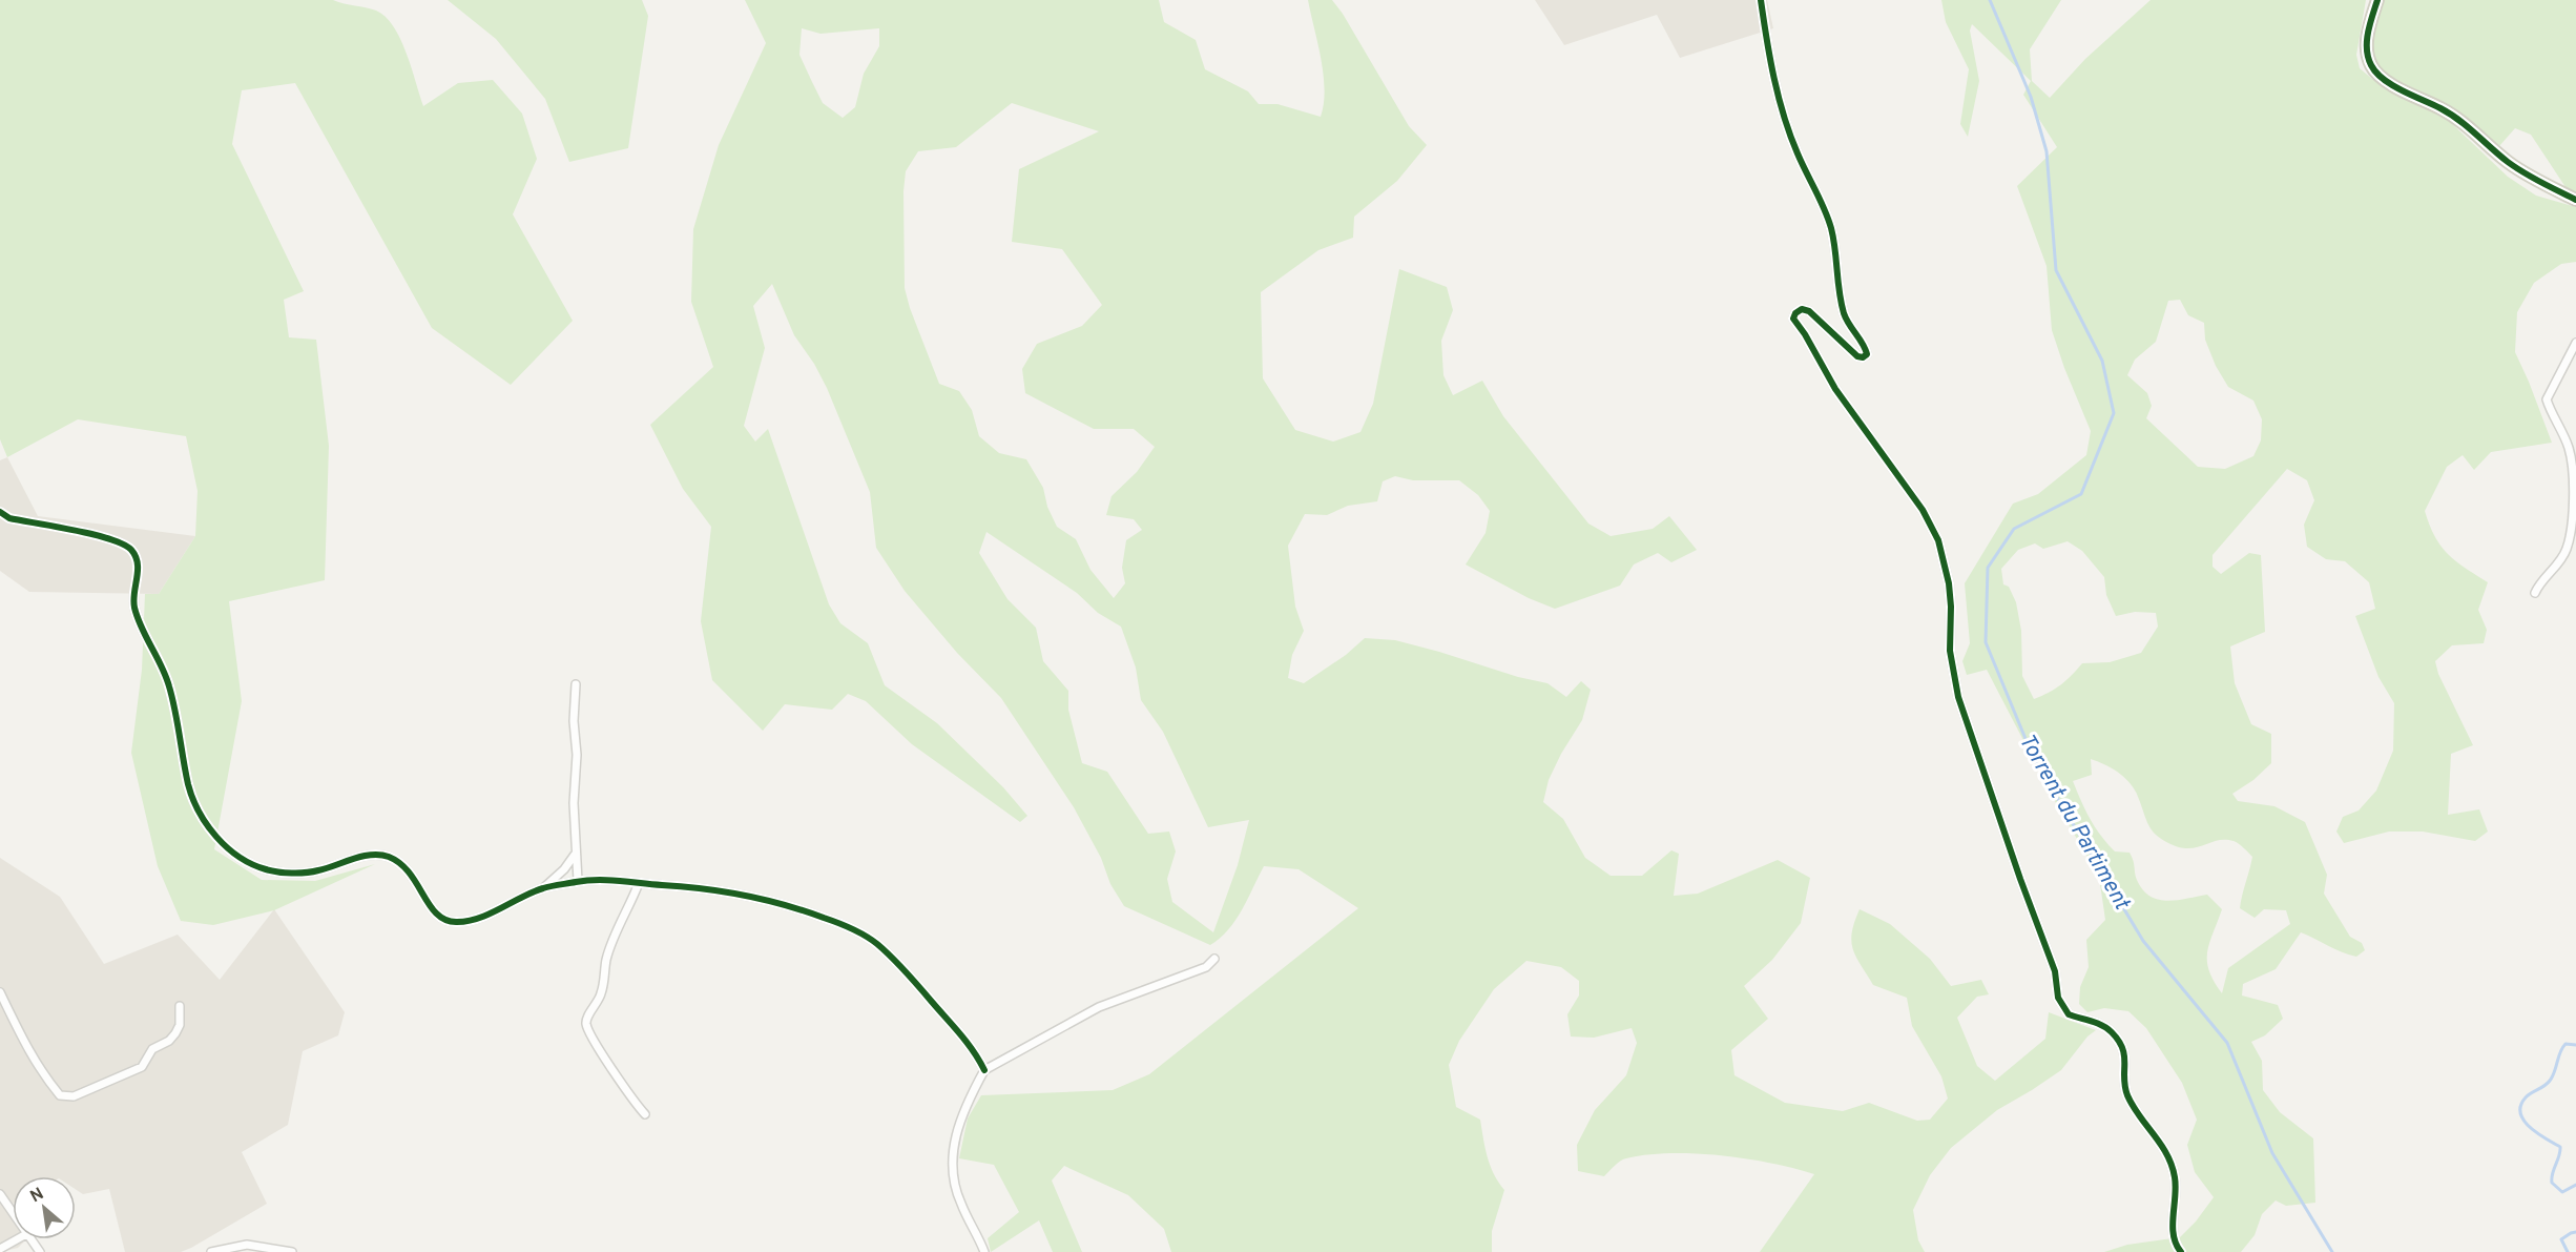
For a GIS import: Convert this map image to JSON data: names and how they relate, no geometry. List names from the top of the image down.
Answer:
{
  "water": ["Torrent du Partiment"],
  "north": "top left"
}
